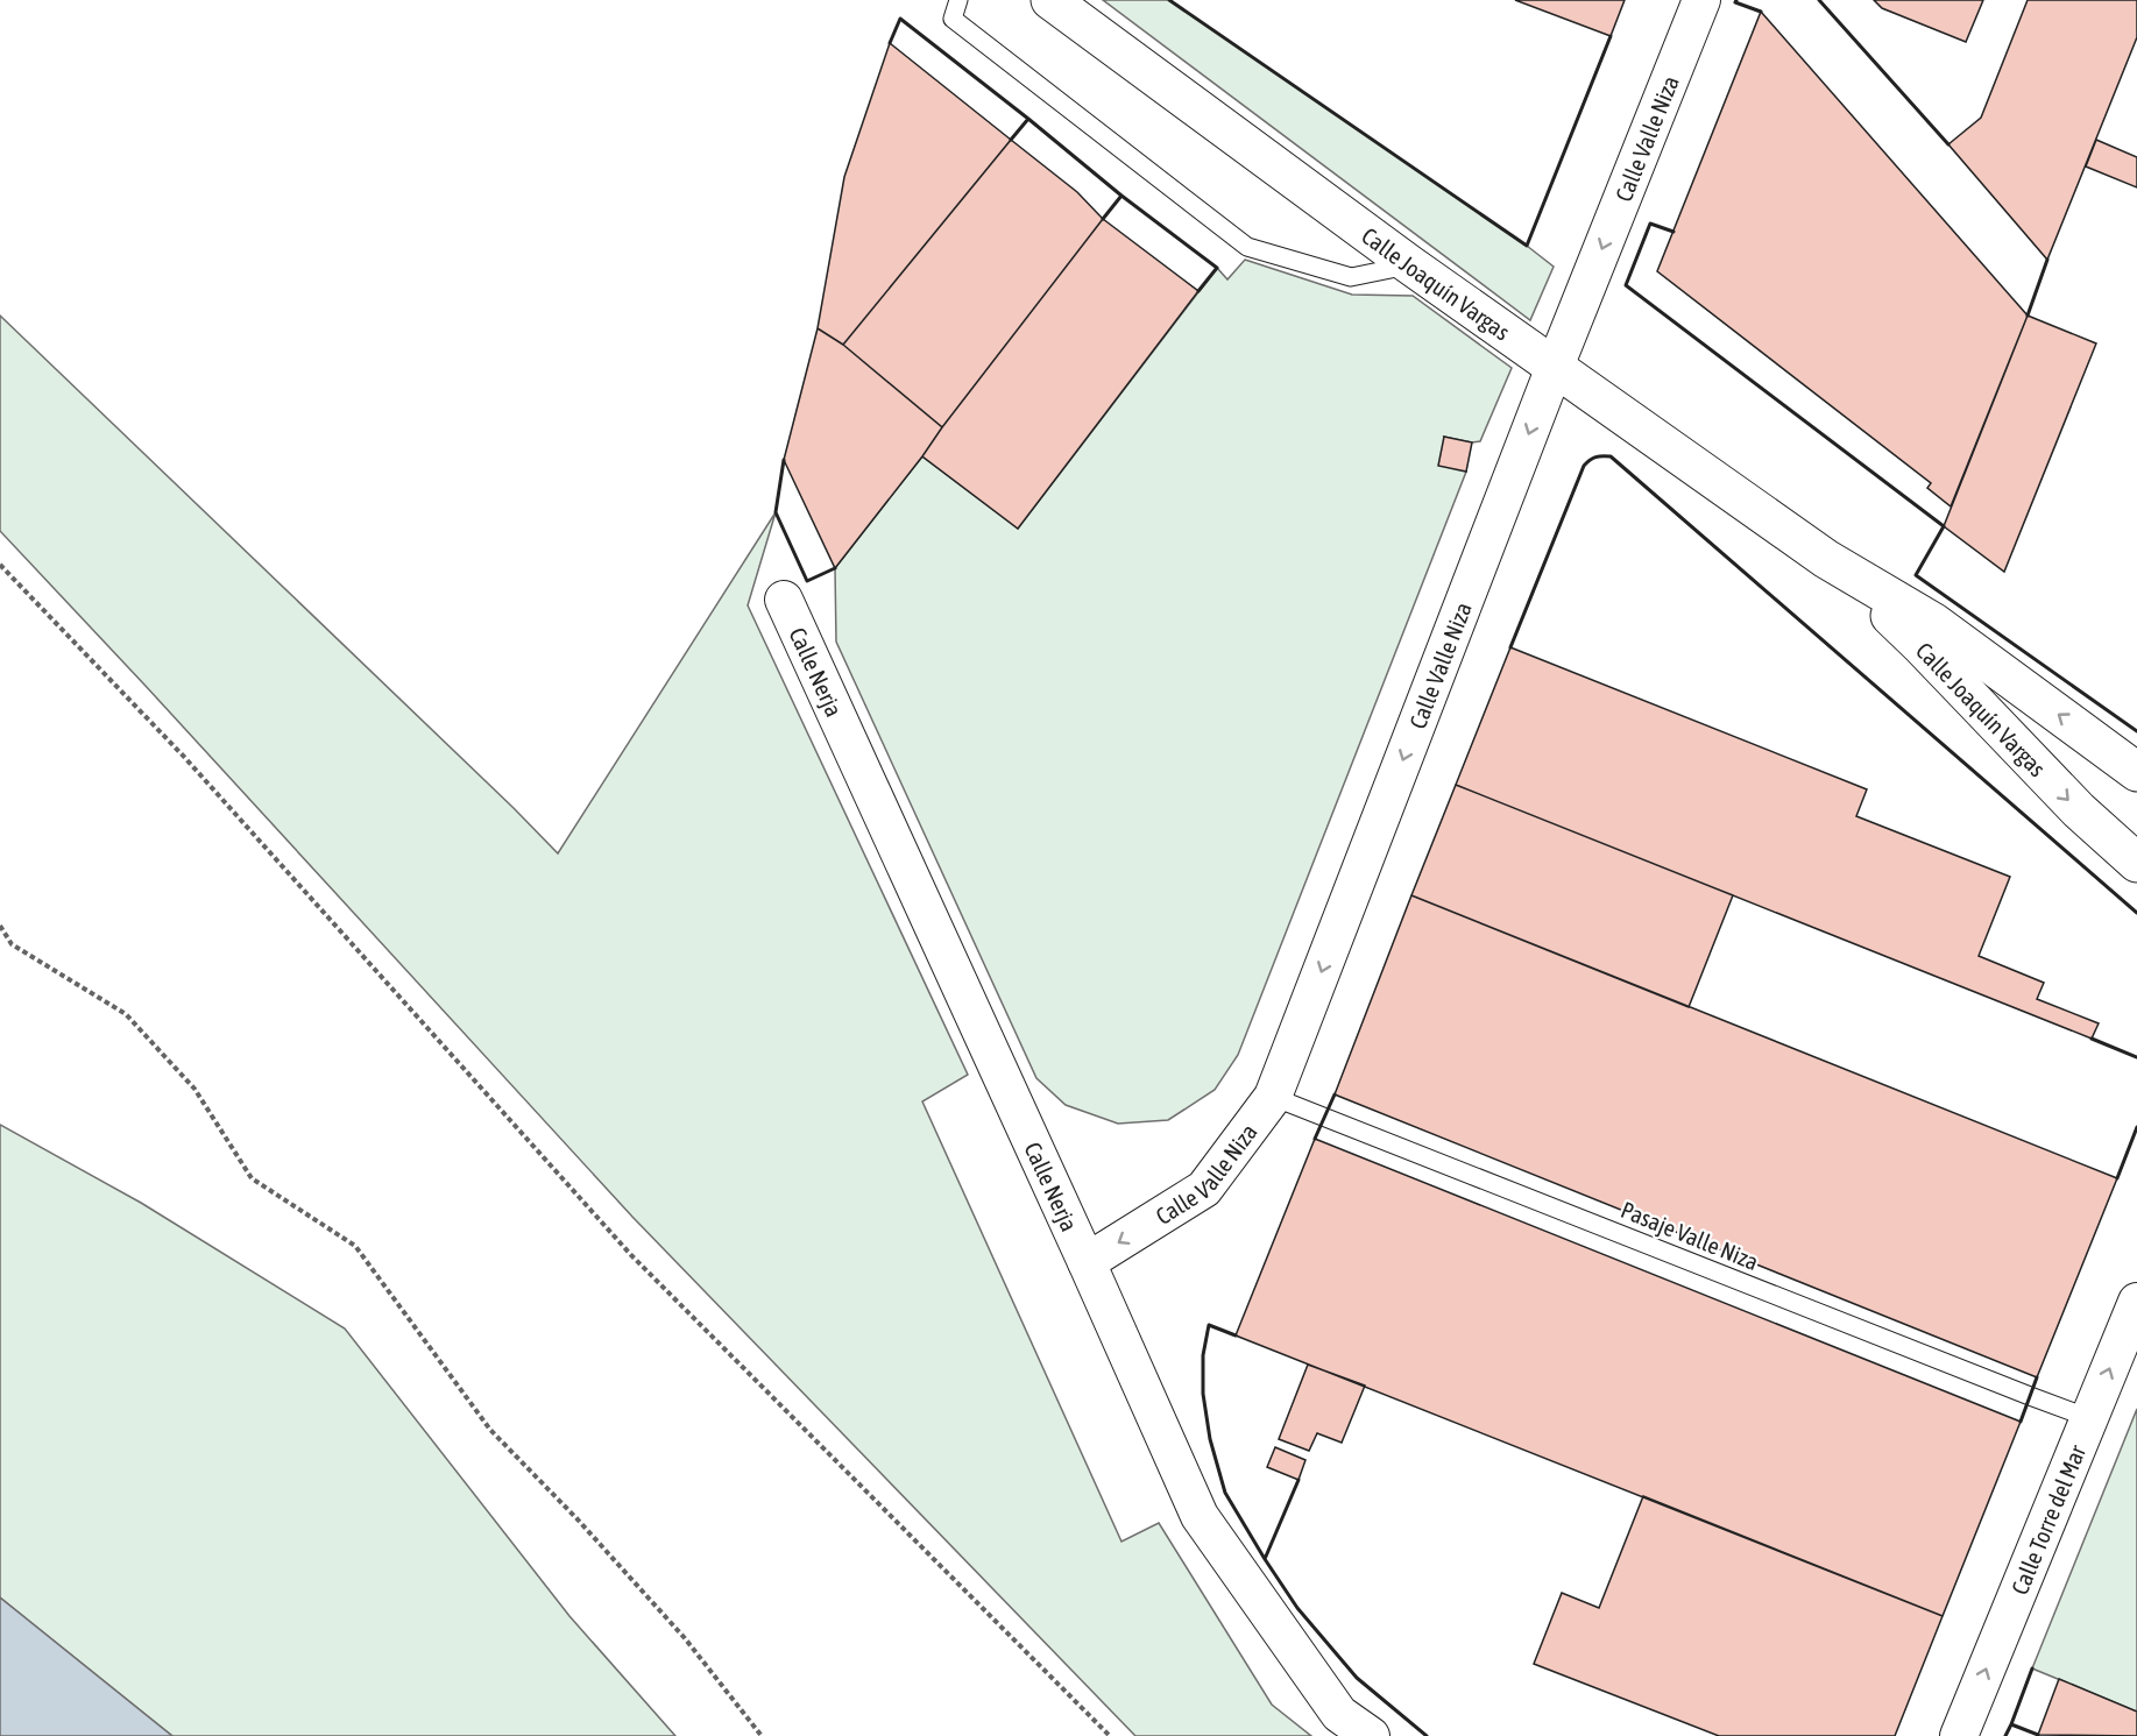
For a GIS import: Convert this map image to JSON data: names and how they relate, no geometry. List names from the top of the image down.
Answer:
{
  "streets": {
    "street": [
      "Calle Valle Niza",
      "Calle Joaquín Vargas",
      "Calle Nerja",
      "Calle Torre del Mar"
    ],
    "lane": ["Pasaje Valle Niza"]
  },
  "crossings": [
    ["Calle Valle Niza", "Calle Joaquín Vargas"],
    ["Calle Valle Niza", "Calle Nerja"],
    ["Calle Valle Niza", "Pasaje Valle Niza"],
    ["Pasaje Valle Niza", "Calle Torre del Mar"]
  ],
  "one_way": ["Calle Valle Niza", "Calle Torre del Mar"]
}
